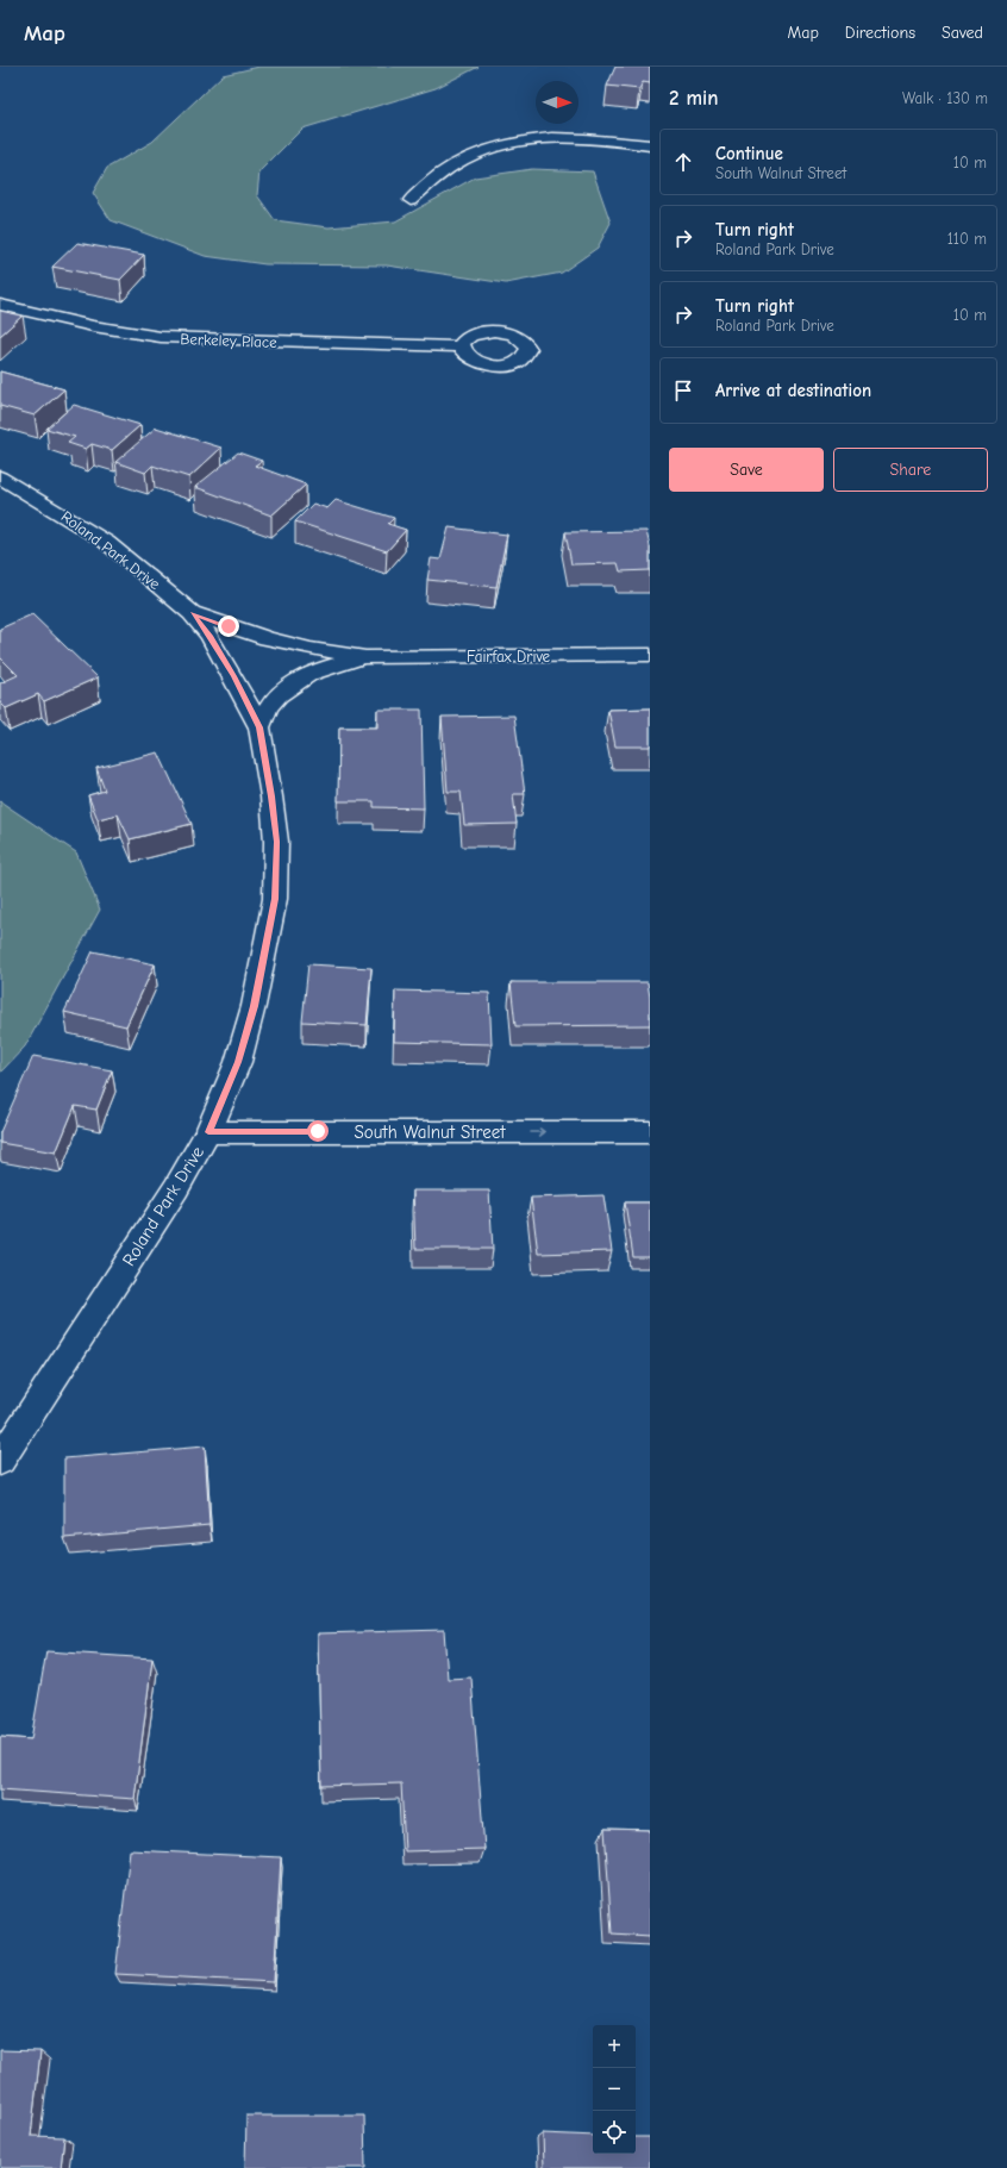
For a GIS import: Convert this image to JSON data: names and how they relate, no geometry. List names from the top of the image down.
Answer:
{
  "streets": {
    "street": [
      "Berkeley Place",
      "Roland Park Drive",
      "Fairfax Drive",
      "South Walnut Street"
    ]
  },
  "crossings": [
    ["Roland Park Drive", "Fairfax Drive"],
    ["Roland Park Drive", "South Walnut Street"]
  ],
  "one_way": ["South Walnut Street"],
  "north": "right",
  "page": {
    "header": "Map",
    "nav": ["Map", "Directions", "Saved"],
    "heading": ["2 min", "Walk · 130 m"],
    "list": [
      ["Continue", "South Walnut Street", "10 m"],
      ["Turn right", "Roland Park Drive", "110 m"],
      ["Turn right", "Roland Park Drive", "10 m"],
      "Arrive at destination"
    ],
    "buttons": ["Save", "Share"],
    "map_buttons": ["+", "−"]
  }
}
